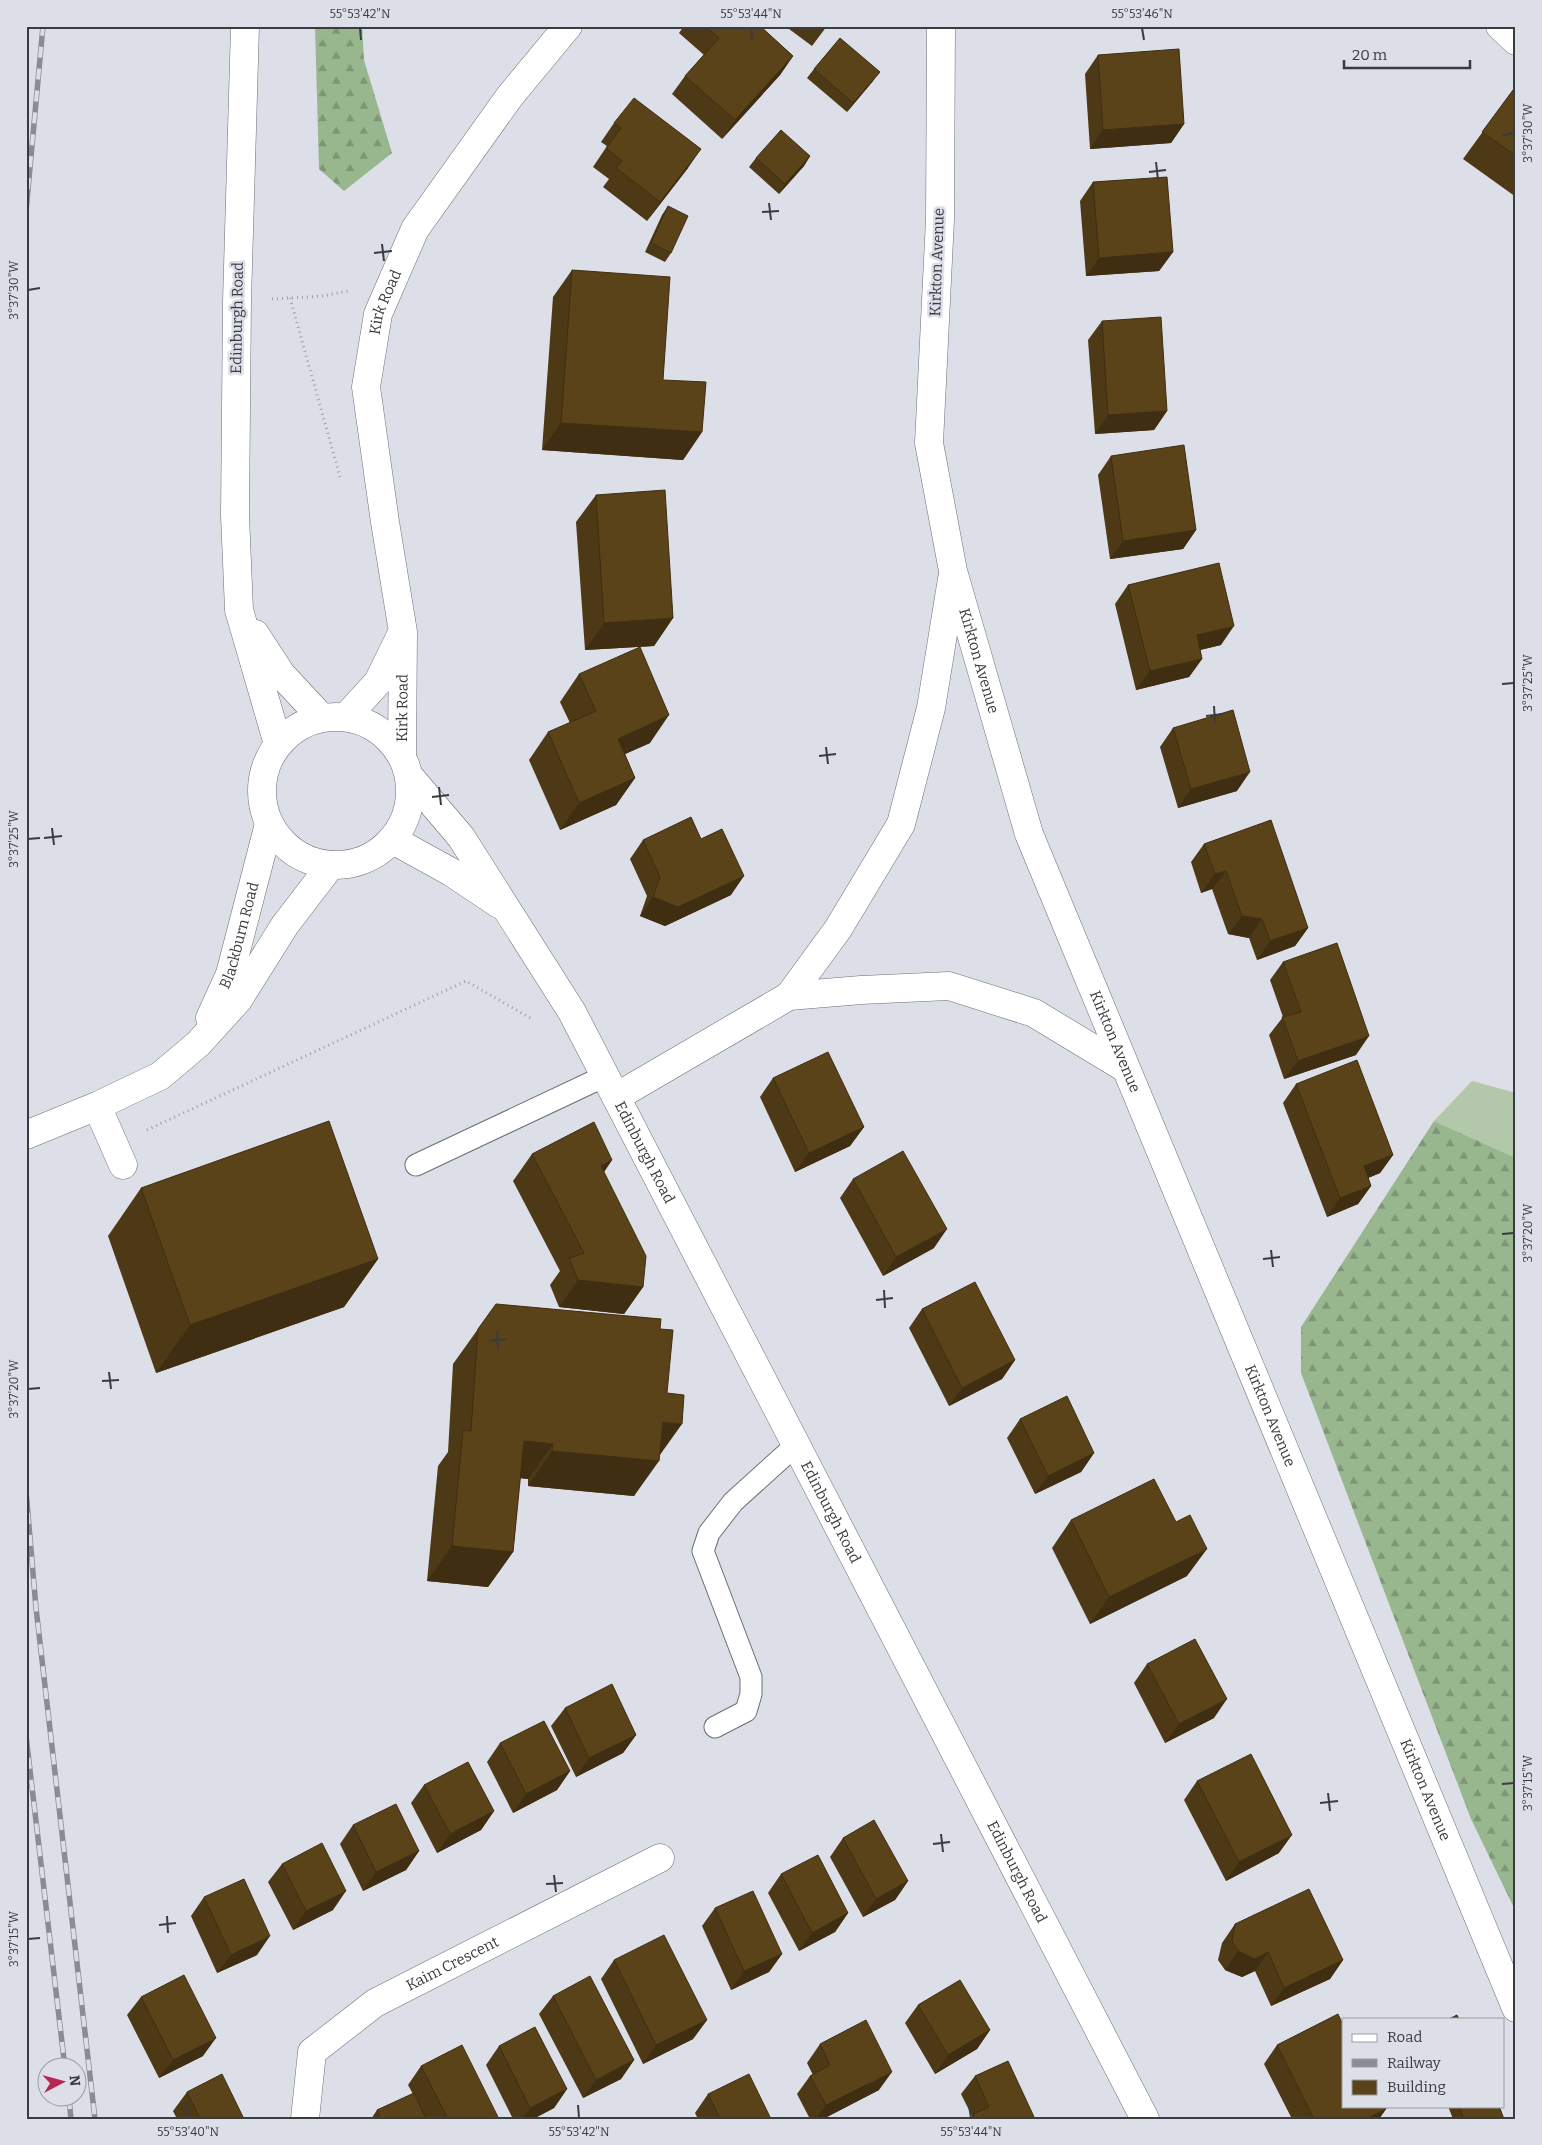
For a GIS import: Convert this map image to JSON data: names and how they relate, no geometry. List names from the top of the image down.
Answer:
{
  "streets": {
    "main road": [
      "Kirkton Avenue",
      "Kirk Road",
      "Edinburgh Road",
      "Blackburn Road",
      "Kaim Crescent"
    ]
  },
  "crossings": [
    ["Kirk Road", "Edinburgh Road"],
    ["Kirk Road", "Blackburn Road"],
    ["Edinburgh Road", "Blackburn Road"]
  ],
  "legend": ["Road", "Railway", "Building"],
  "scale_bar": "20 m",
  "north": "right",
  "coordinates": [
    "55°53'42\"N",
    "55°53'44\"N",
    "55°53'46\"N",
    "3°37'30\"W",
    "3°37'25\"W",
    "3°37'20\"W",
    "3°37'15\"W",
    "55°53'40\"N"
  ]
}
